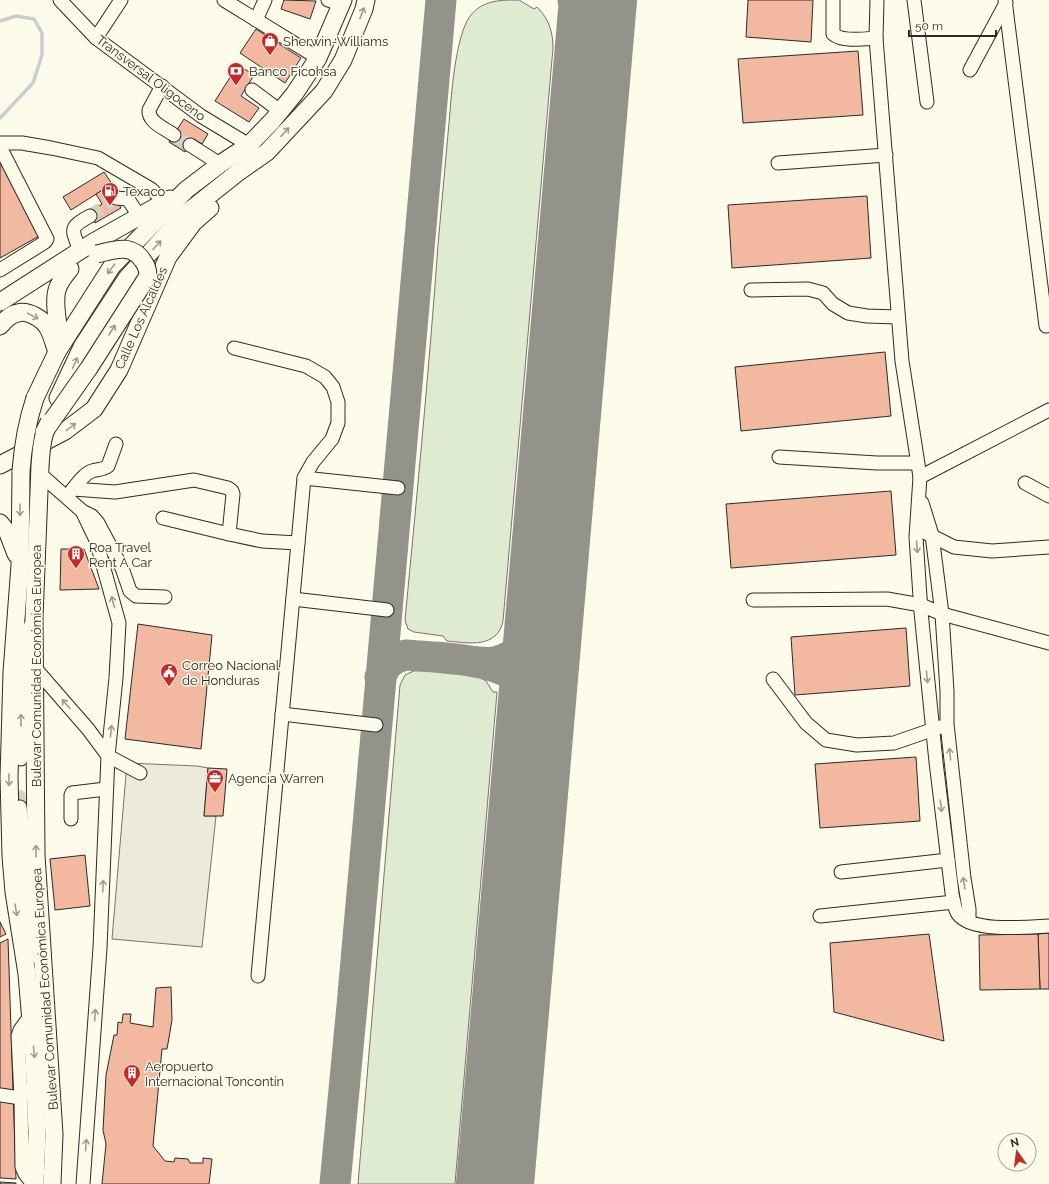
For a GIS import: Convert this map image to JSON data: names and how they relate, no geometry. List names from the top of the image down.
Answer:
{
  "streets": {
    "main road": ["Calle Los Alcaldes", "Bulevar Comunidad Económica Europea"],
    "street": ["Transversal Oligoceno"]
  },
  "crossings": [
    ["Transversal Oligoceno", "Bulevar Comunidad Económica Europea"],
    ["Calle Los Alcaldes", "Bulevar Comunidad Económica Europea"]
  ],
  "places": {
    "shop": ["Sherwin-Williams"],
    "bank": ["Banco Ficohsa"],
    "fuel station": ["Texaco"],
    "building": ["Roa Travel Rent A Car", "Aeropuerto Internacional Toncontín"],
    "public building": ["Correo Nacional de Honduras"],
    "office": ["Agencia Warren"]
  },
  "scale_bar": "50 m",
  "north": "top"
}
